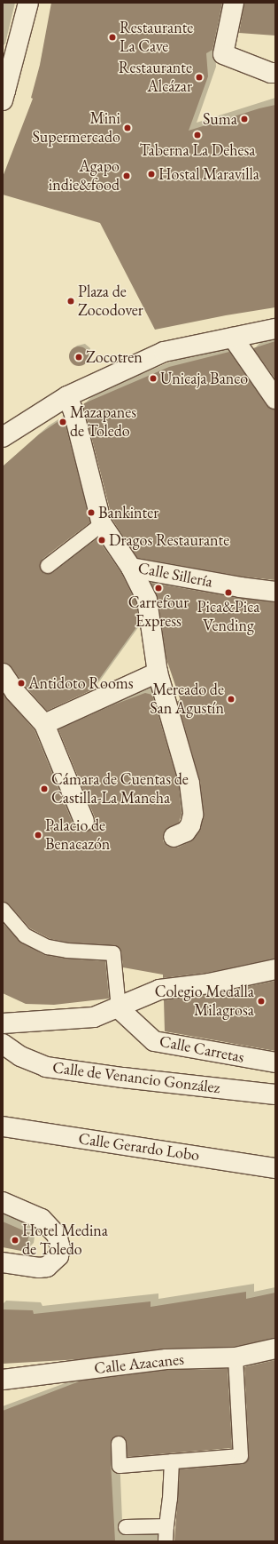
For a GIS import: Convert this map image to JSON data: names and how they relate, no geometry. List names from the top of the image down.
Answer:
{
  "streets": {
    "street": [
      "Calle Sillería",
      "Calle Carretas",
      "Calle de Venancio González",
      "Calle Gerardo Lobo",
      "Calle Azacanes"
    ]
  },
  "places": [
    "Restaurante La Cave",
    "Restaurante Alcázar",
    "Suma",
    "Mini Supermercado",
    "Taberna La Dehesa",
    "Hostal Maravilla",
    "Agapo indie&food",
    "Plaza de Zocodover",
    "Zocotren",
    "Unicaja Banco",
    "Mazapanes de Toledo",
    "Bankinter",
    "Dragos Restaurante",
    "Carrefour Express",
    "Pica&Pica Vending",
    "Antidoto Rooms",
    "Mercado de San Agustín",
    "Cámara de Cuentas de Castilla-La Mancha",
    "Palacio de Benacazón",
    "Colegio Medalla Milagrosa",
    "Hotel Medina de Toledo"
  ]
}
